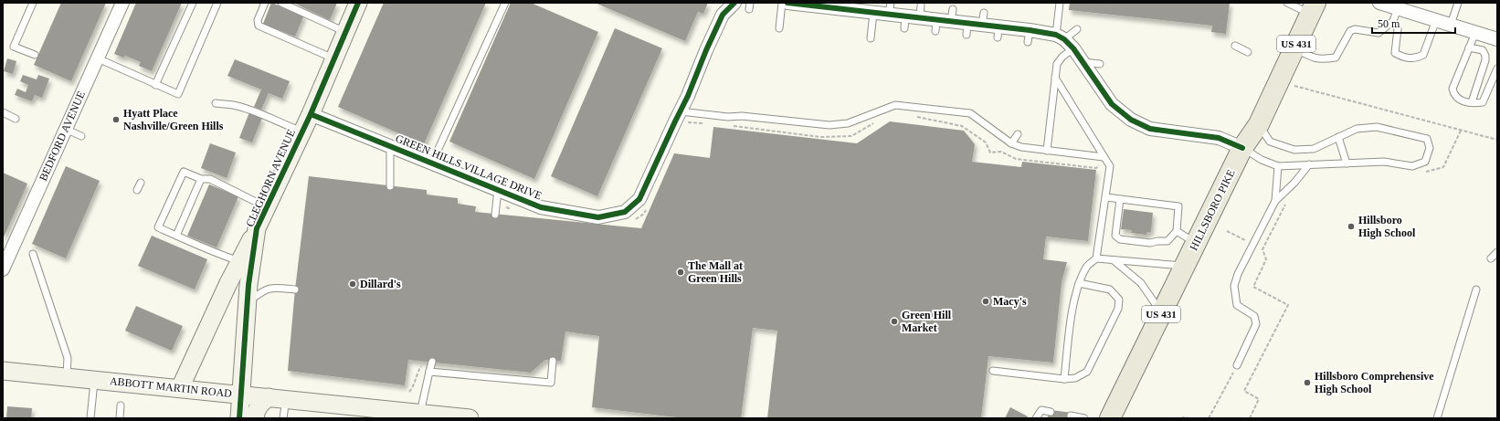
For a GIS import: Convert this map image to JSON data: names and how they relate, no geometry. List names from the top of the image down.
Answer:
{
  "streets": {
    "main road": ["US 431", "HILLSBORO PIKE"],
    "street": [
      "BEDFORD AVENUE",
      "GREEN HILLS VILLAGE DRIVE",
      "CLEGHORN AVENUE",
      "ABBOTT MARTIN ROAD"
    ]
  },
  "crossings": [
    ["GREEN HILLS VILLAGE DRIVE", "CLEGHORN AVENUE"],
    ["CLEGHORN AVENUE", "ABBOTT MARTIN ROAD"]
  ],
  "places": [
    "Hyatt Place Nashville/Green Hills",
    "Hillsboro High School",
    "The Mall at Green Hills",
    "Dillard's",
    "Macy's",
    "Green Hill Market",
    "Hillsboro Comprehensive High School"
  ],
  "scale_bar": "50 m"
}
